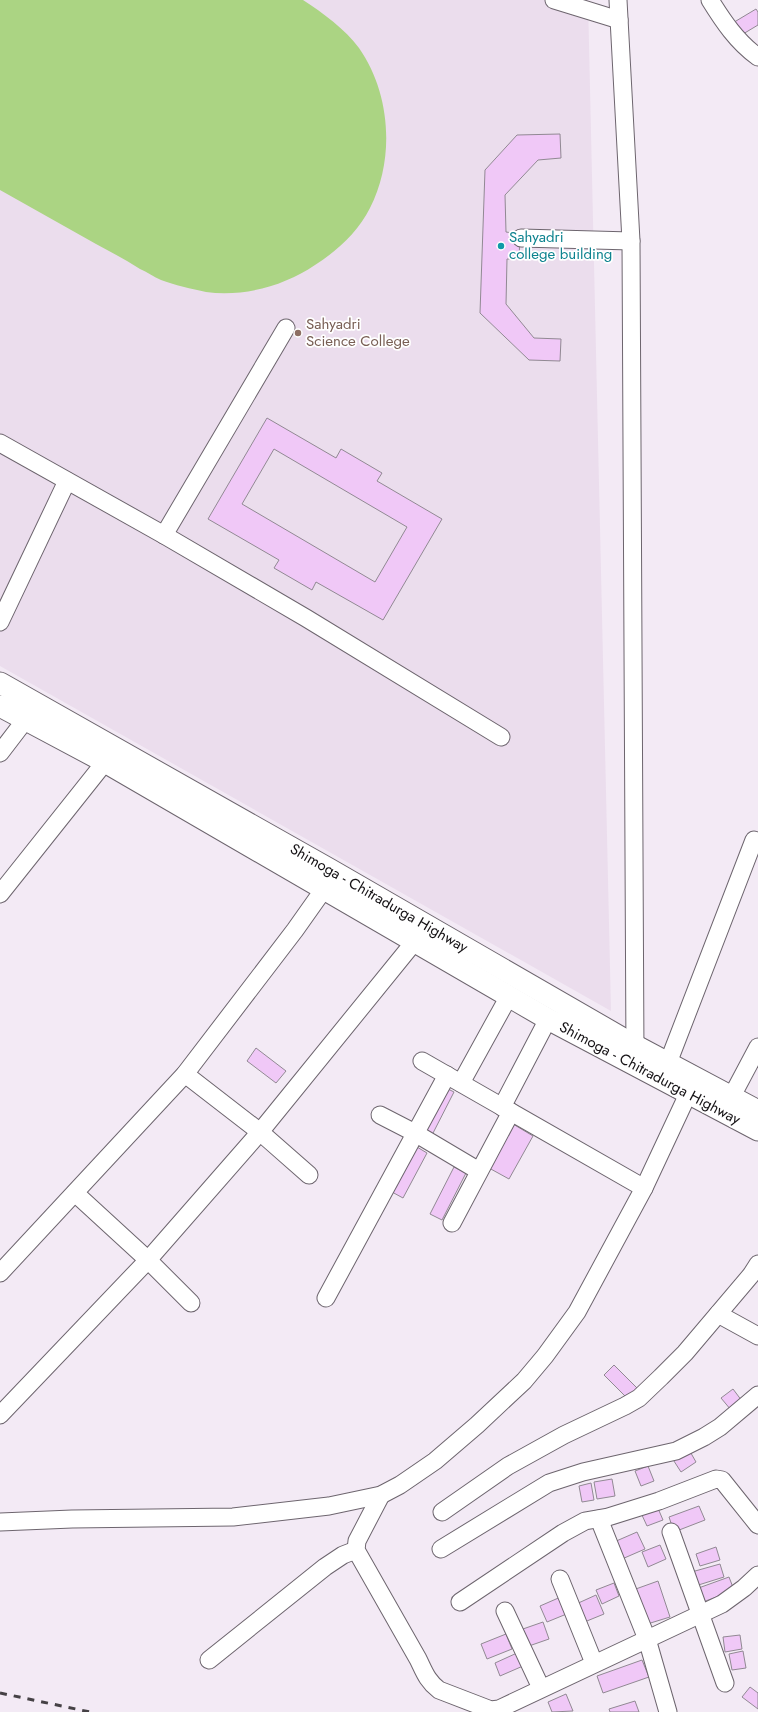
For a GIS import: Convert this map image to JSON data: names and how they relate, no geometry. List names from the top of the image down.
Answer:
{
  "streets": {
    "main road": ["Shimoga - Chitradurga Highway"]
  },
  "places": ["Sahyadri college building", "Sahyadri Science College"]
}
